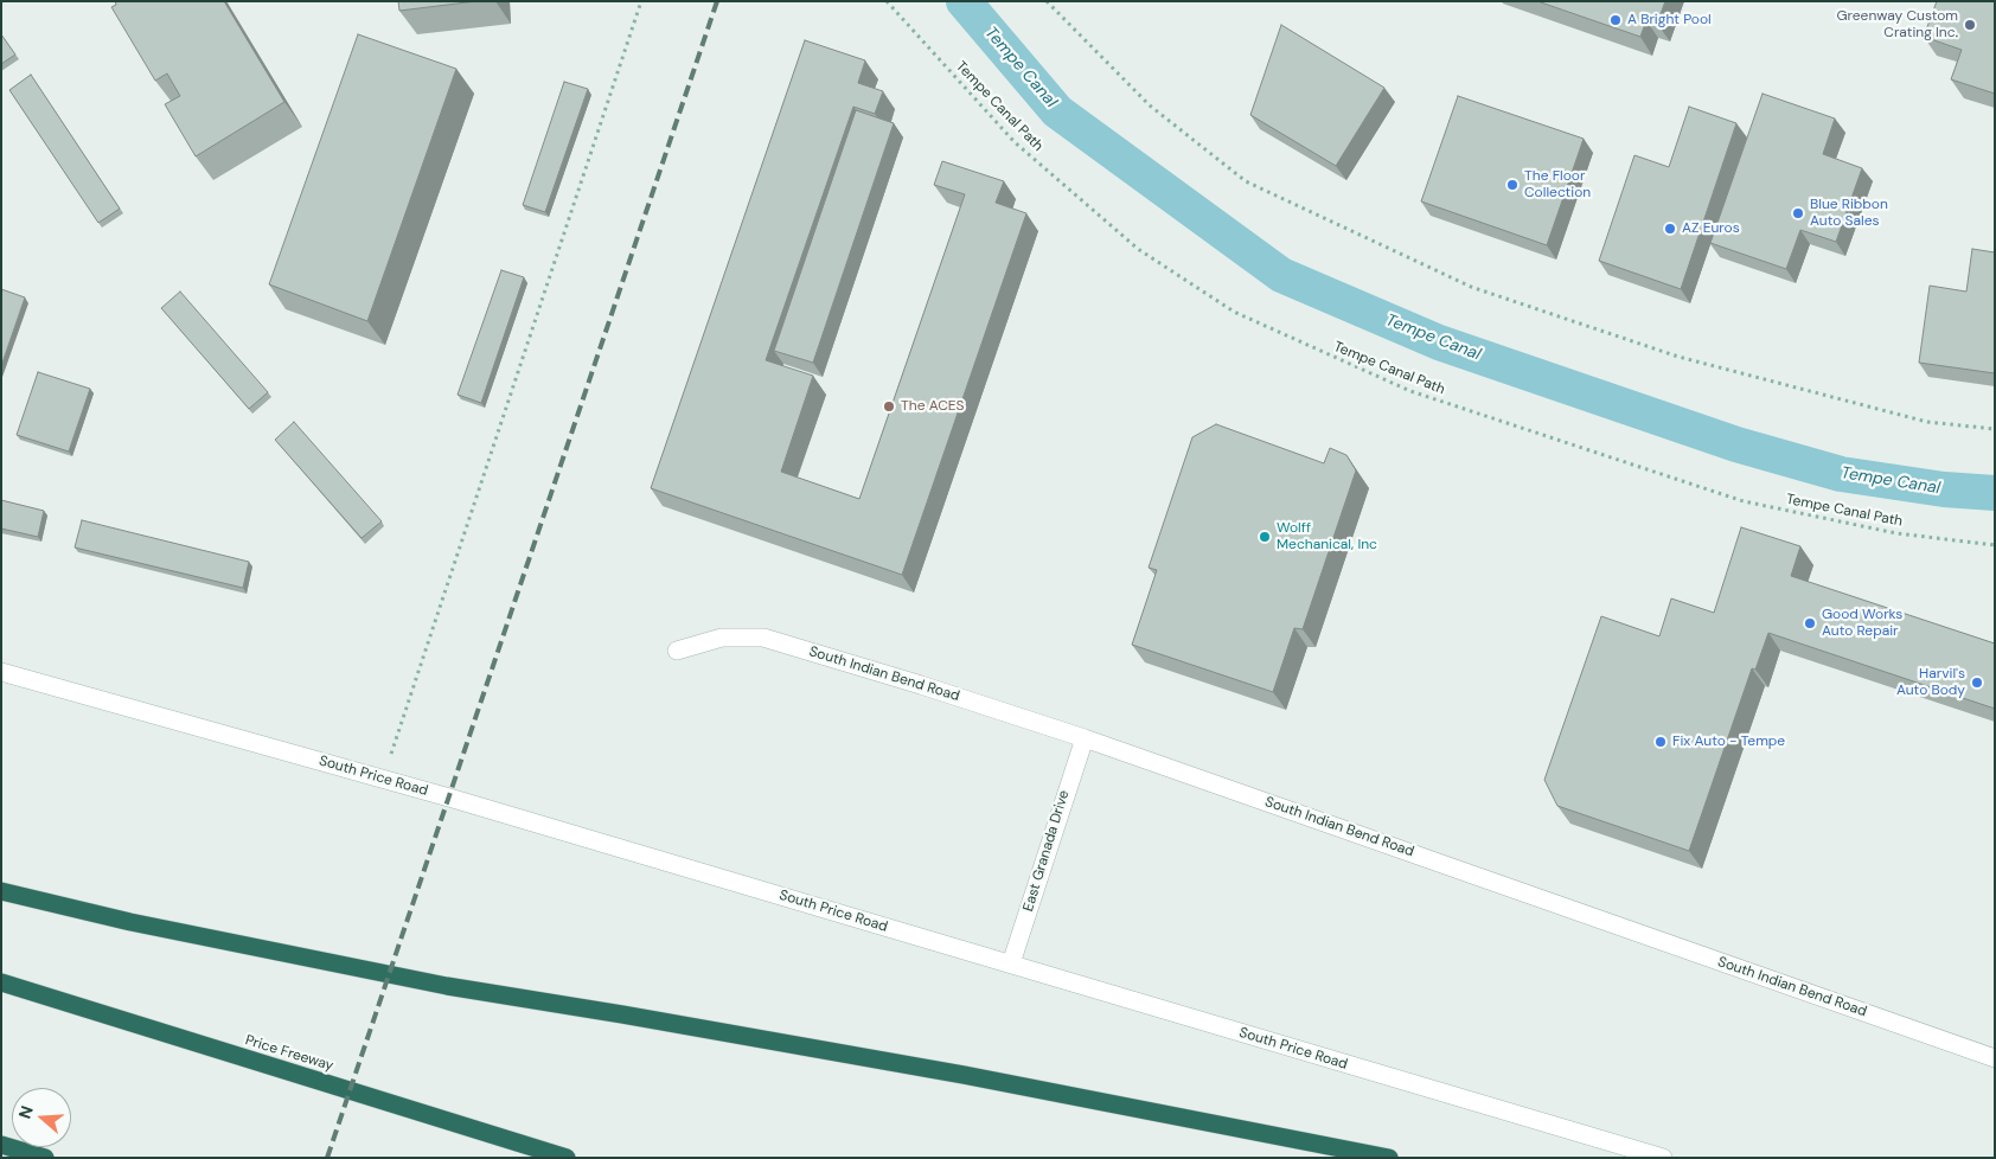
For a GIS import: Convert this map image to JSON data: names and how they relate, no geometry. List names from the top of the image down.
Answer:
{
  "streets": {
    "highway": ["Price Freeway"],
    "main road": ["South Indian Bend Road", "South Price Road", "East Granada Drive"],
    "path": ["Tempe Canal Path"]
  },
  "crossings": [
    ["South Indian Bend Road", "East Granada Drive"],
    ["South Price Road", "East Granada Drive"]
  ],
  "water": ["Tempe Canal"],
  "places": [
    "A Bright Pool",
    "Greenway Custom Crating Inc.",
    "The Floor Collection",
    "Blue Ribbon Auto Sales",
    "AZ Euros",
    "The ACES",
    "Wolff Mechanical, Inc",
    "Good Works Auto Repair",
    "Harvil's Auto Body",
    "Fix Auto - Tempe"
  ],
  "north": "left"
}
